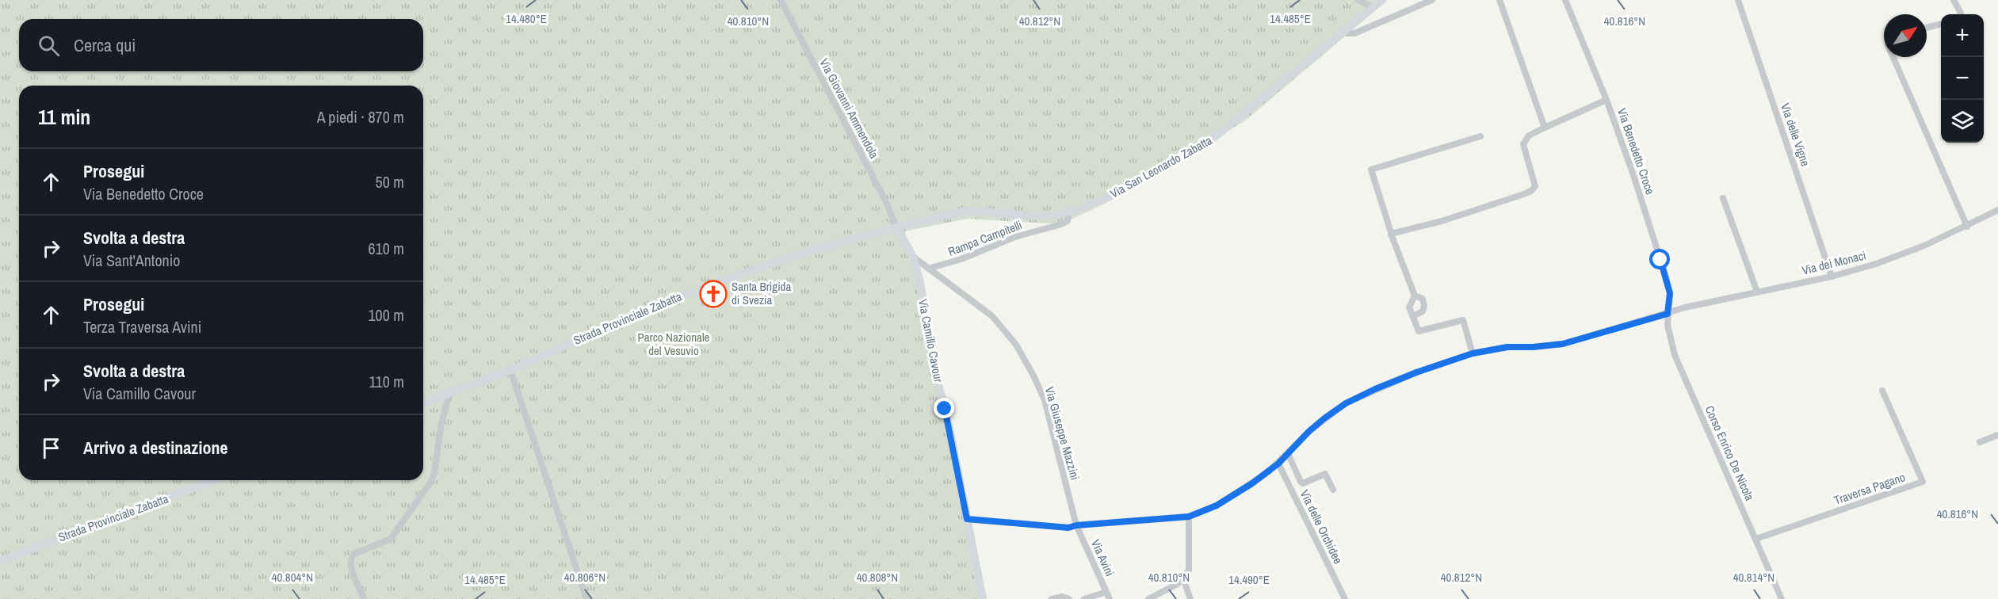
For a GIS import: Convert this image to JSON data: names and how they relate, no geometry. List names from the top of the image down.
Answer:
{
  "streets": {
    "street": [
      "Via Giovanni Ammendola",
      "Via delle Vigne",
      "Via Benedetto Croce",
      "Via San Leonardo Zabatta",
      "Rampa Campitelli",
      "Via dei Monaci",
      "Strada Provinciale Zabatta",
      "Via Camillo Cavour",
      "Via Giuseppe Mazzini",
      "Corso Enrico De Nicola",
      "Traversa Pagano",
      "Via delle Orchidee",
      "Via Avini"
    ]
  },
  "crossings": [
    ["Via Giovanni Ammendola", "Via San Leonardo Zabatta"],
    ["Via Giovanni Ammendola", "Strada Provinciale Zabatta"],
    ["Via Giovanni Ammendola", "Via Camillo Cavour"],
    ["Via delle Vigne", "Via dei Monaci"],
    ["Via Benedetto Croce", "Via dei Monaci"],
    ["Via Benedetto Croce", "Corso Enrico De Nicola"],
    ["Via San Leonardo Zabatta", "Rampa Campitelli"],
    ["Via San Leonardo Zabatta", "Strada Provinciale Zabatta"],
    ["Via San Leonardo Zabatta", "Via Camillo Cavour"],
    ["Rampa Campitelli", "Via Giuseppe Mazzini"],
    ["Via dei Monaci", "Via Camillo Cavour"],
    ["Via dei Monaci", "Via Giuseppe Mazzini"],
    ["Via dei Monaci", "Corso Enrico De Nicola"],
    ["Via dei Monaci", "Via delle Orchidee"],
    ["Via dei Monaci", "Via Avini"],
    ["Strada Provinciale Zabatta", "Via Camillo Cavour"],
    ["Via Camillo Cavour", "Via Giuseppe Mazzini"],
    ["Via Giuseppe Mazzini", "Via Avini"],
    ["Corso Enrico De Nicola", "Traversa Pagano"]
  ],
  "parks": ["Parco Nazionale del Vesuvio"],
  "places": {
    "church": ["Santa Brigida di Svezia"]
  },
  "north": "top right",
  "page": {
    "map_buttons": ["+", "−"],
    "search": "Cerca qui",
    "heading": ["11 min", "A piedi · 870 m"],
    "list": [
      ["Prosegui", "Via Benedetto Croce", "50 m"],
      ["Svolta a destra", "Via Sant'Antonio", "610 m"],
      ["Prosegui", "Terza Traversa Avini", "100 m"],
      ["Svolta a destra", "Via Camillo Cavour", "110 m"],
      "Arrivo a destinazione"
    ]
  },
  "coordinates": [
    "14.480°E",
    "14.485°E",
    "40.810°N",
    "40.812°N",
    "40.816°N",
    "40.804°N",
    "40.806°N",
    "40.808°N",
    "40.814°N",
    "14.490°E"
  ]
}
